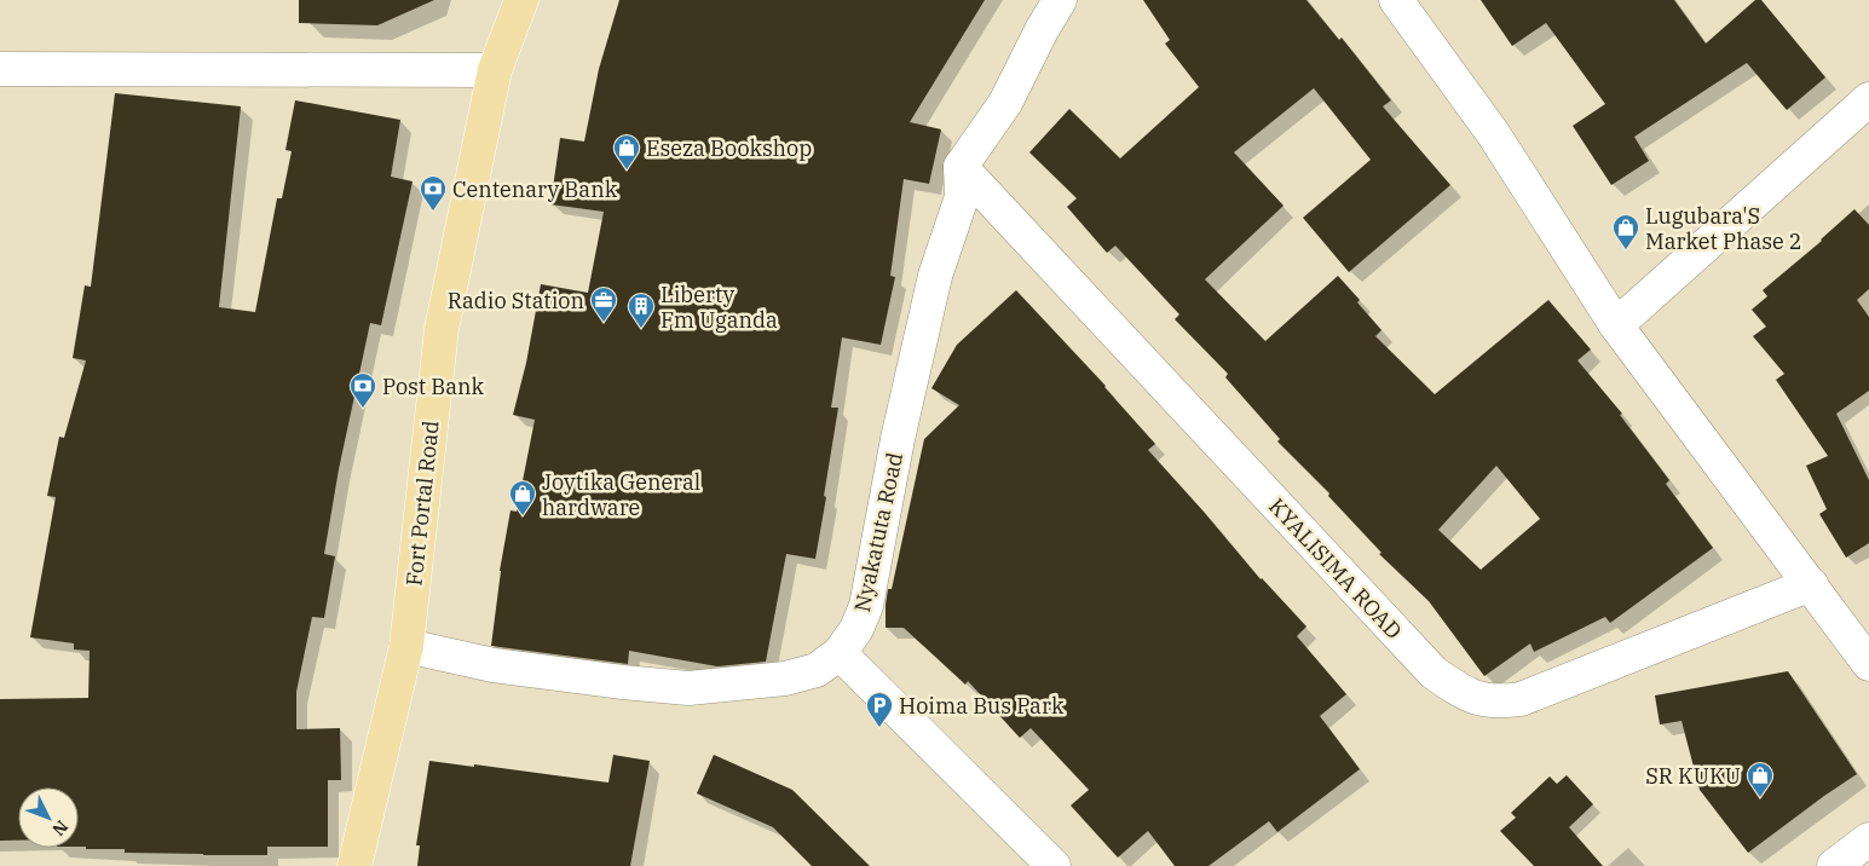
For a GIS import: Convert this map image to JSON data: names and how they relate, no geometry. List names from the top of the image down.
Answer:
{
  "streets": {
    "main road": ["Fort Portal Road"],
    "street": ["Nyakatuta Road", "KYALISIMA ROAD"]
  },
  "crossings": [
    ["Fort Portal Road", "Nyakatuta Road"],
    ["Nyakatuta Road", "KYALISIMA ROAD"]
  ],
  "places": {
    "shop": [
      "Eseza Bookshop",
      "Lugubara'S Market Phase 2",
      "Joytika General hardware",
      "SR KUKU"
    ],
    "bank": ["Centenary Bank", "Post Bank"],
    "office": ["Radio Station"],
    "building": ["Liberty Fm Uganda"],
    "parking": ["Hoima Bus Park"]
  },
  "north": "bottom right"
}
